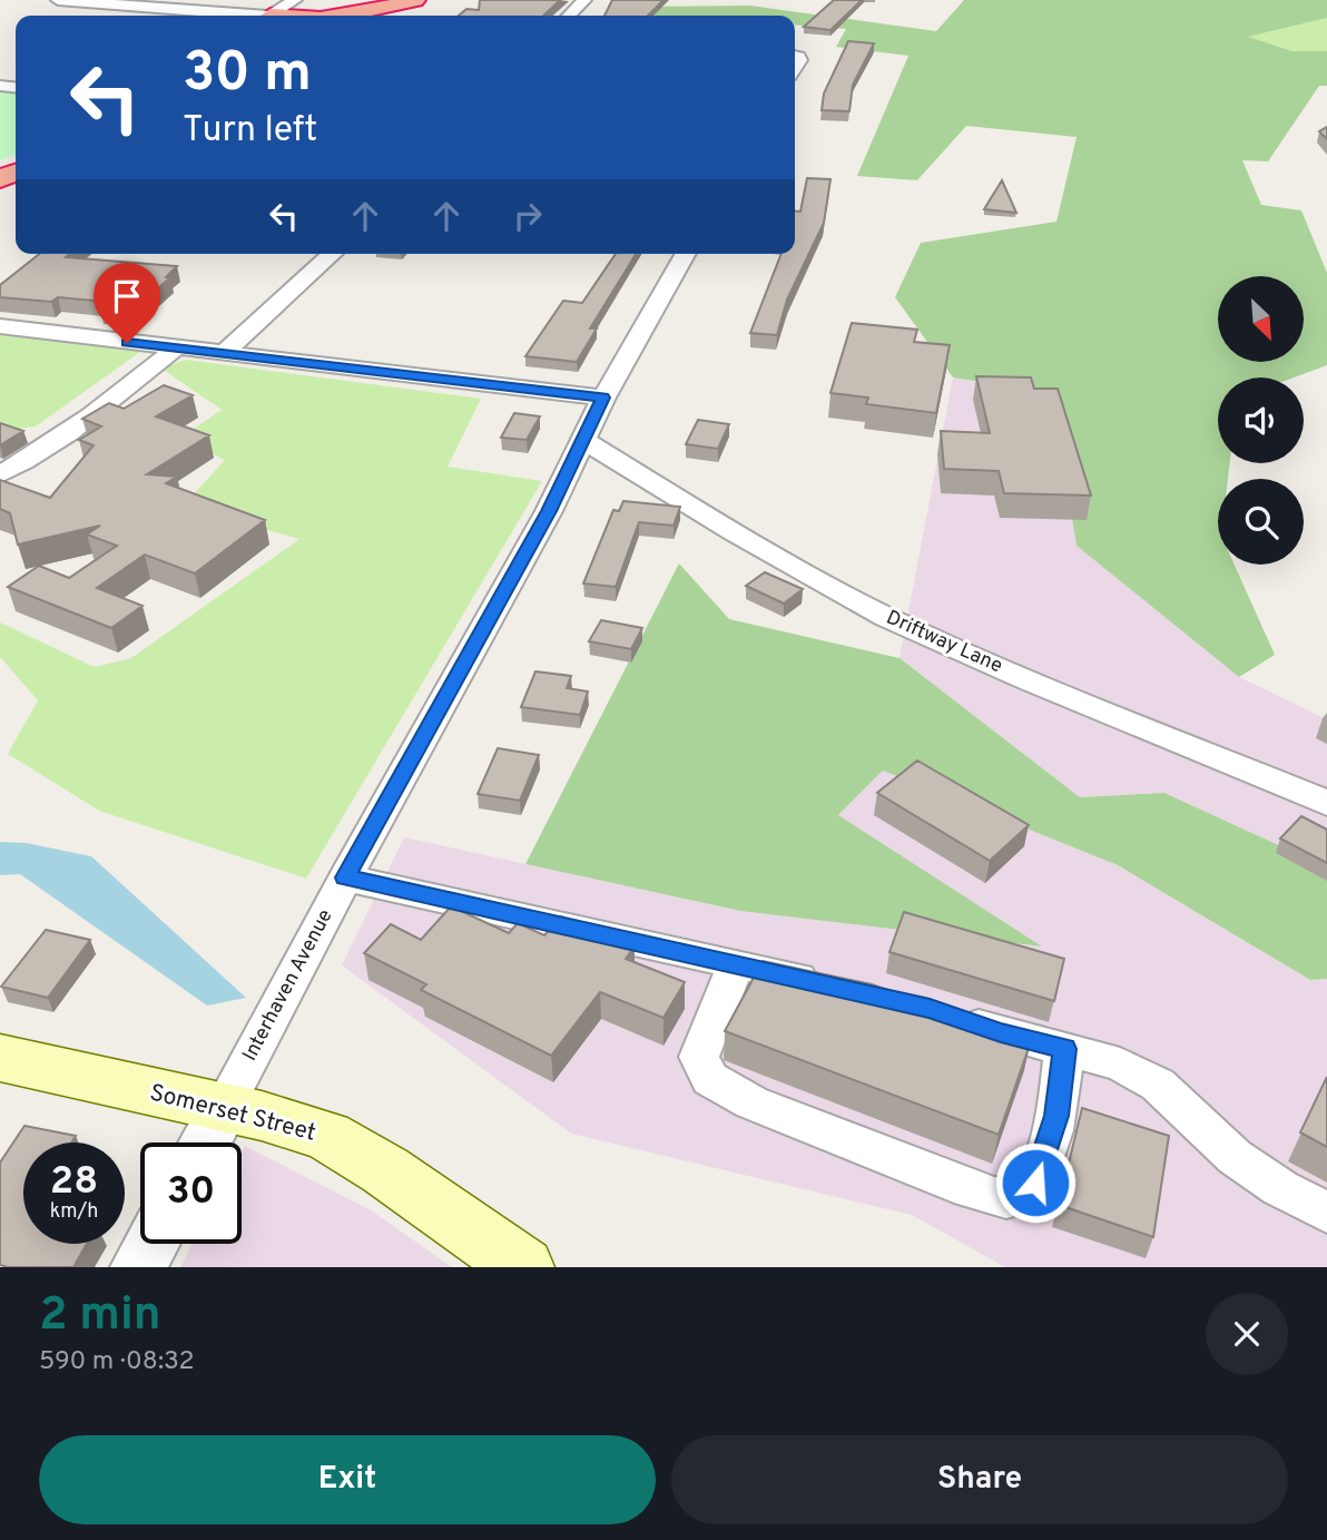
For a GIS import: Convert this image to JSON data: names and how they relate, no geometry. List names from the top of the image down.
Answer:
{
  "streets": {
    "main road": ["Somerset Street"],
    "street": ["Driftway Lane", "Interhaven Avenue"]
  },
  "crossings": [
    ["Driftway Lane", "Interhaven Avenue"],
    ["Interhaven Avenue", "Somerset Street"]
  ],
  "north": "bottom right",
  "page": {
    "turn": ["30 m", "Turn left"],
    "speed": "28 km/h",
    "limit": "30",
    "heading": ["2 min", "590 m · 08:32"],
    "buttons": ["Exit", "Share"]
  }
}
